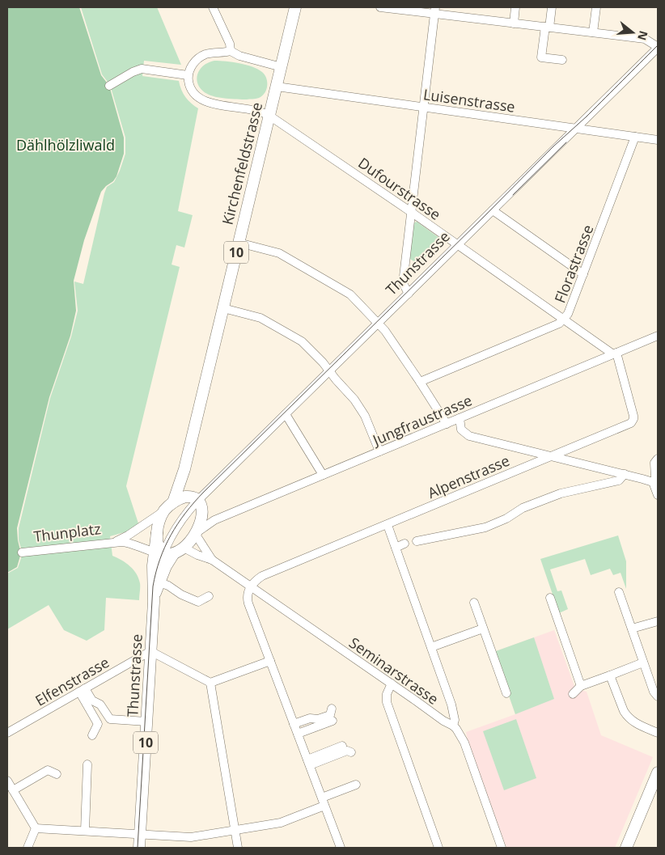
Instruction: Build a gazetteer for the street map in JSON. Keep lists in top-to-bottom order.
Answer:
{
  "streets": {
    "main road": [
      "Kirchenfeldstrasse",
      "10",
      "Thunstrasse",
      "Thunplatz"
    ],
    "street": [
      "Luisenstrasse",
      "Dufourstrasse",
      "Florastrasse",
      "Jungfraustrasse",
      "Alpenstrasse",
      "Seminarstrasse",
      "Elfenstrasse"
    ]
  },
  "crossings": [
    ["Luisenstrasse", "Kirchenfeldstrasse"],
    ["Luisenstrasse", "Thunstrasse"],
    ["Luisenstrasse", "Florastrasse"],
    ["Kirchenfeldstrasse", "Dufourstrasse"],
    ["Kirchenfeldstrasse", "Thunstrasse"],
    ["Kirchenfeldstrasse", "Thunplatz"],
    ["Dufourstrasse", "Thunstrasse"],
    ["Dufourstrasse", "Florastrasse"],
    ["Dufourstrasse", "Jungfraustrasse"],
    ["Dufourstrasse", "Alpenstrasse"],
    ["Thunstrasse", "Thunplatz"],
    ["Thunstrasse", "Seminarstrasse"],
    ["Thunstrasse", "Elfenstrasse"],
    ["Jungfraustrasse", "Alpenstrasse"],
    ["Jungfraustrasse", "Seminarstrasse"],
    ["Alpenstrasse", "Seminarstrasse"],
    ["Thunplatz", "Seminarstrasse"]
  ],
  "parks": ["Dählhölzliwald"],
  "north": "right"
}
